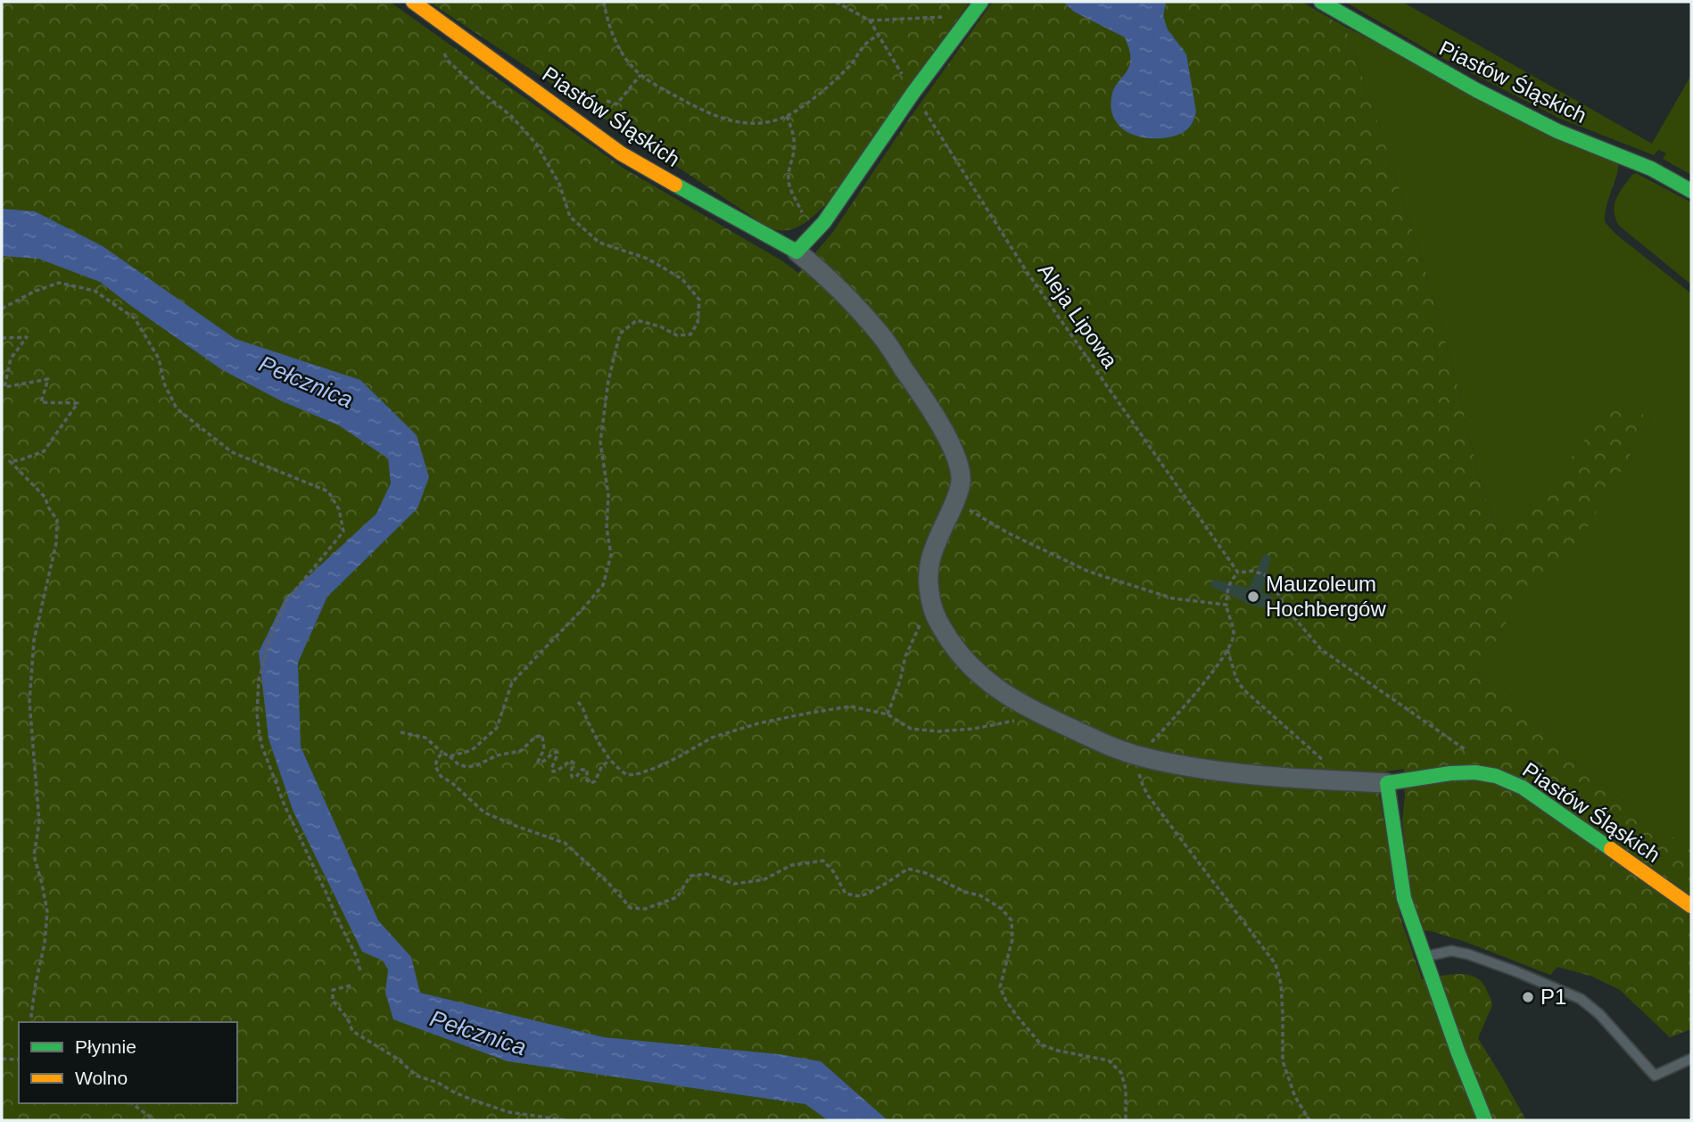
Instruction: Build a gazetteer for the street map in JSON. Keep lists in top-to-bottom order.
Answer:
{
  "streets": {
    "street": ["Piastów Śląskich"],
    "path": ["Aleja Lipowa"]
  },
  "water": ["Pełcznica"],
  "places": ["Mauzoleum Hochbergów", "P1"],
  "legend": ["Płynnie", "Wolno"]
}
